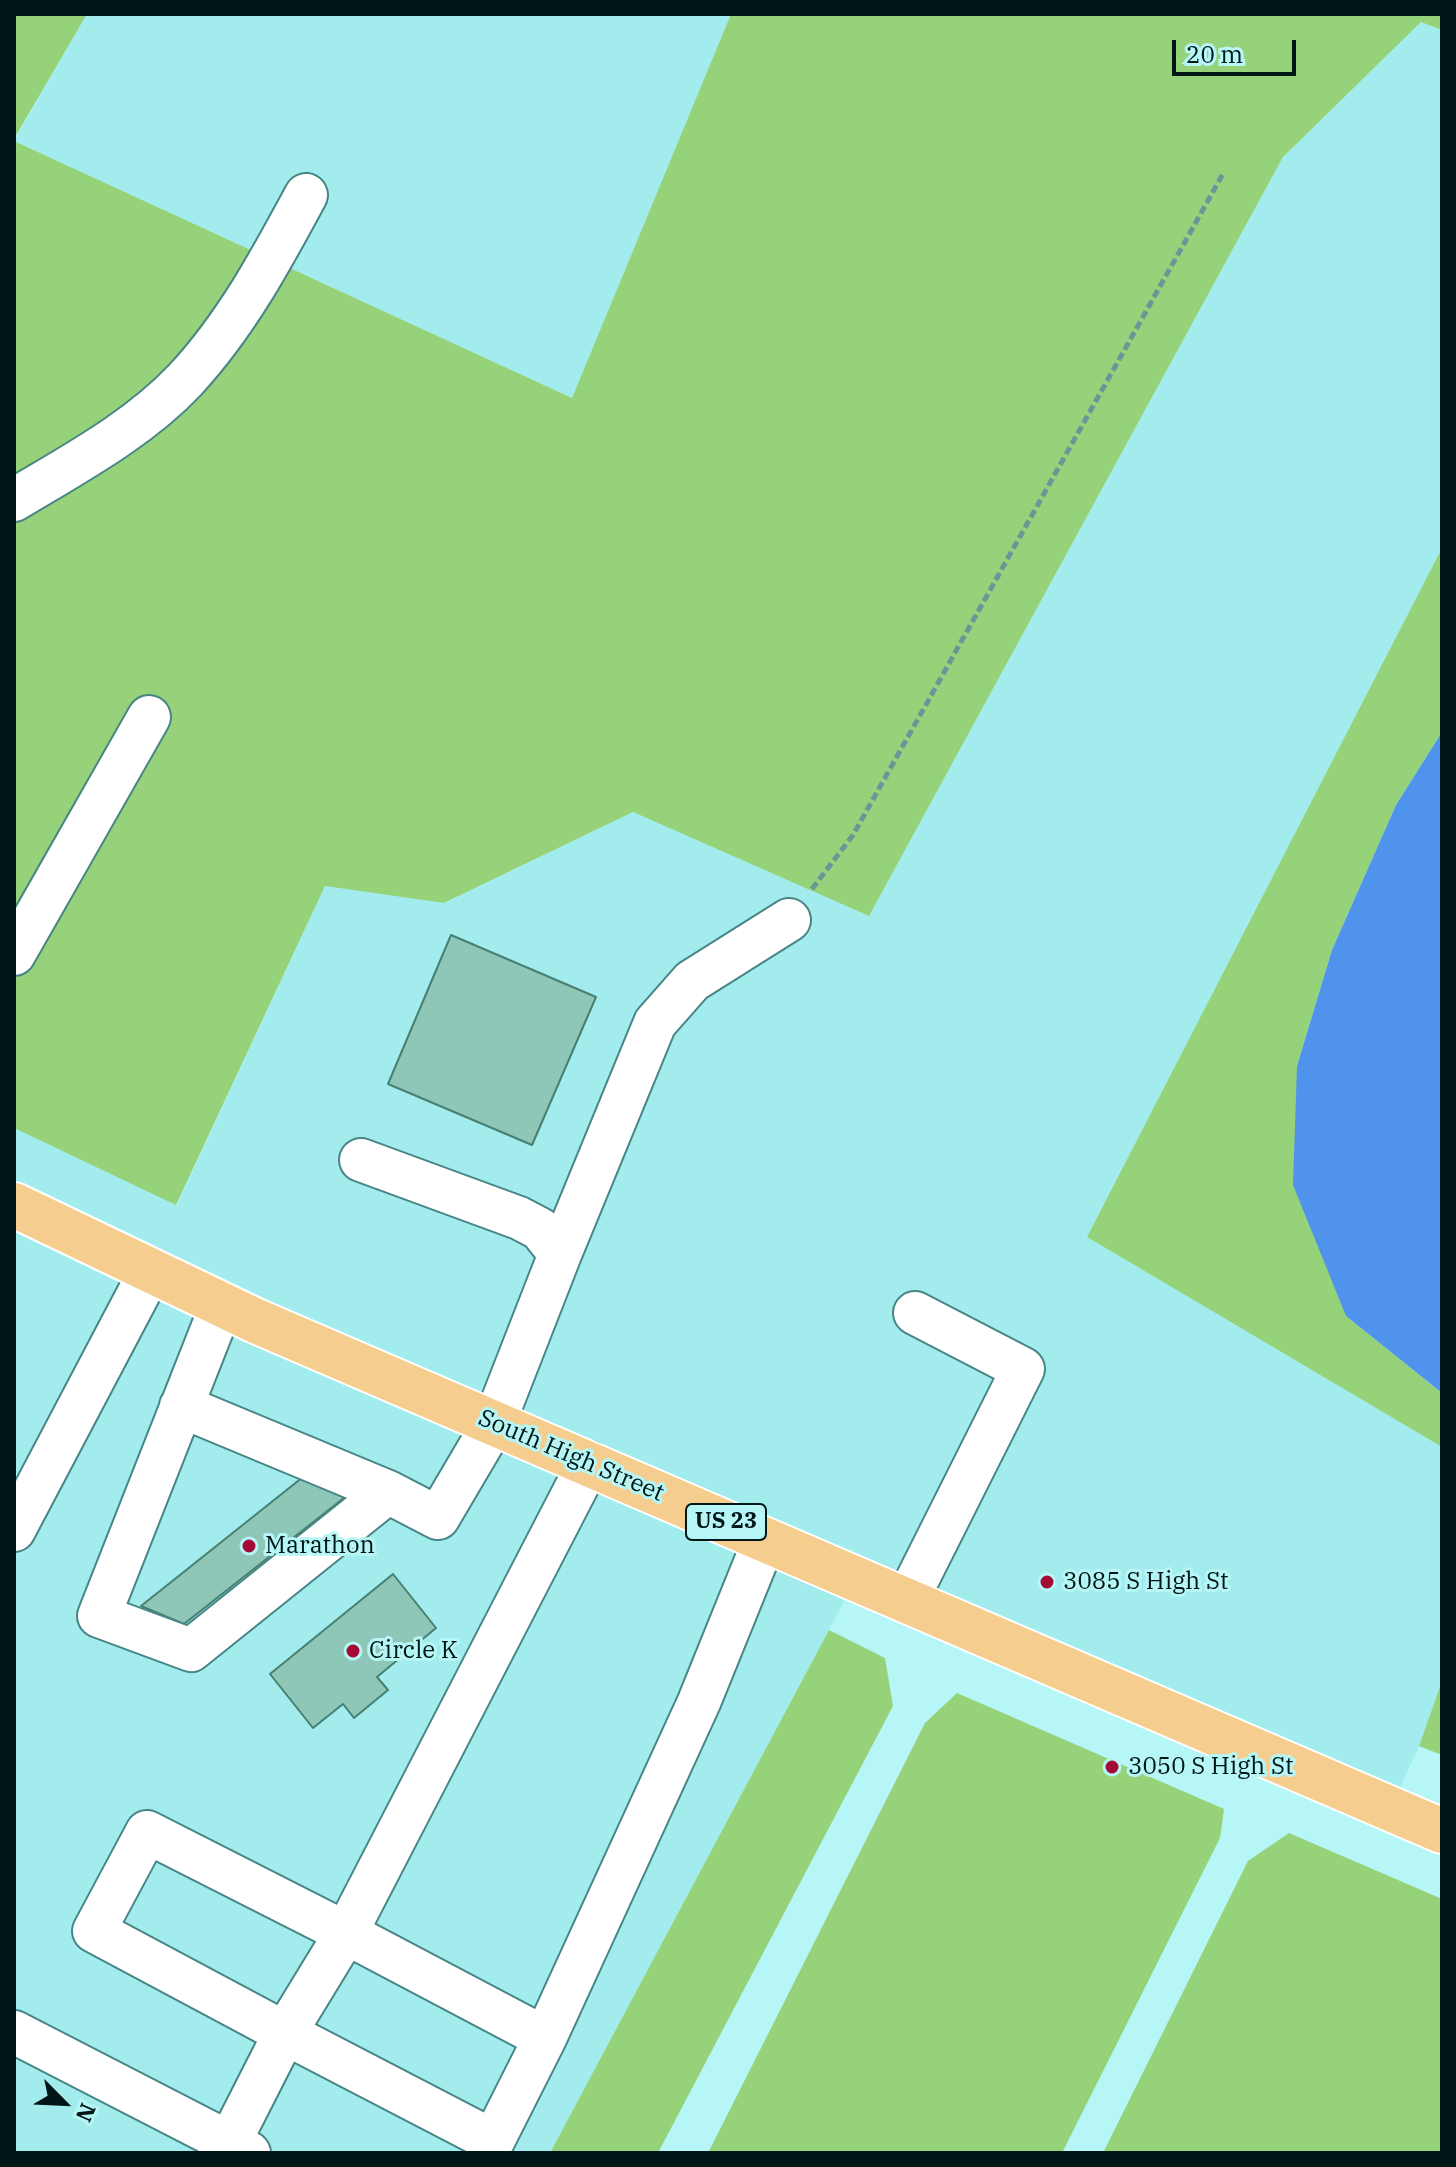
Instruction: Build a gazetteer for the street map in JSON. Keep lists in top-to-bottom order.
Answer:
{
  "streets": {
    "main road": ["South High Street", "US 23"]
  },
  "places": [
    "Marathon",
    "3085 S High St",
    "Circle K",
    "3050 S High St"
  ],
  "scale_bar": "20 m",
  "north": "bottom right"
}
